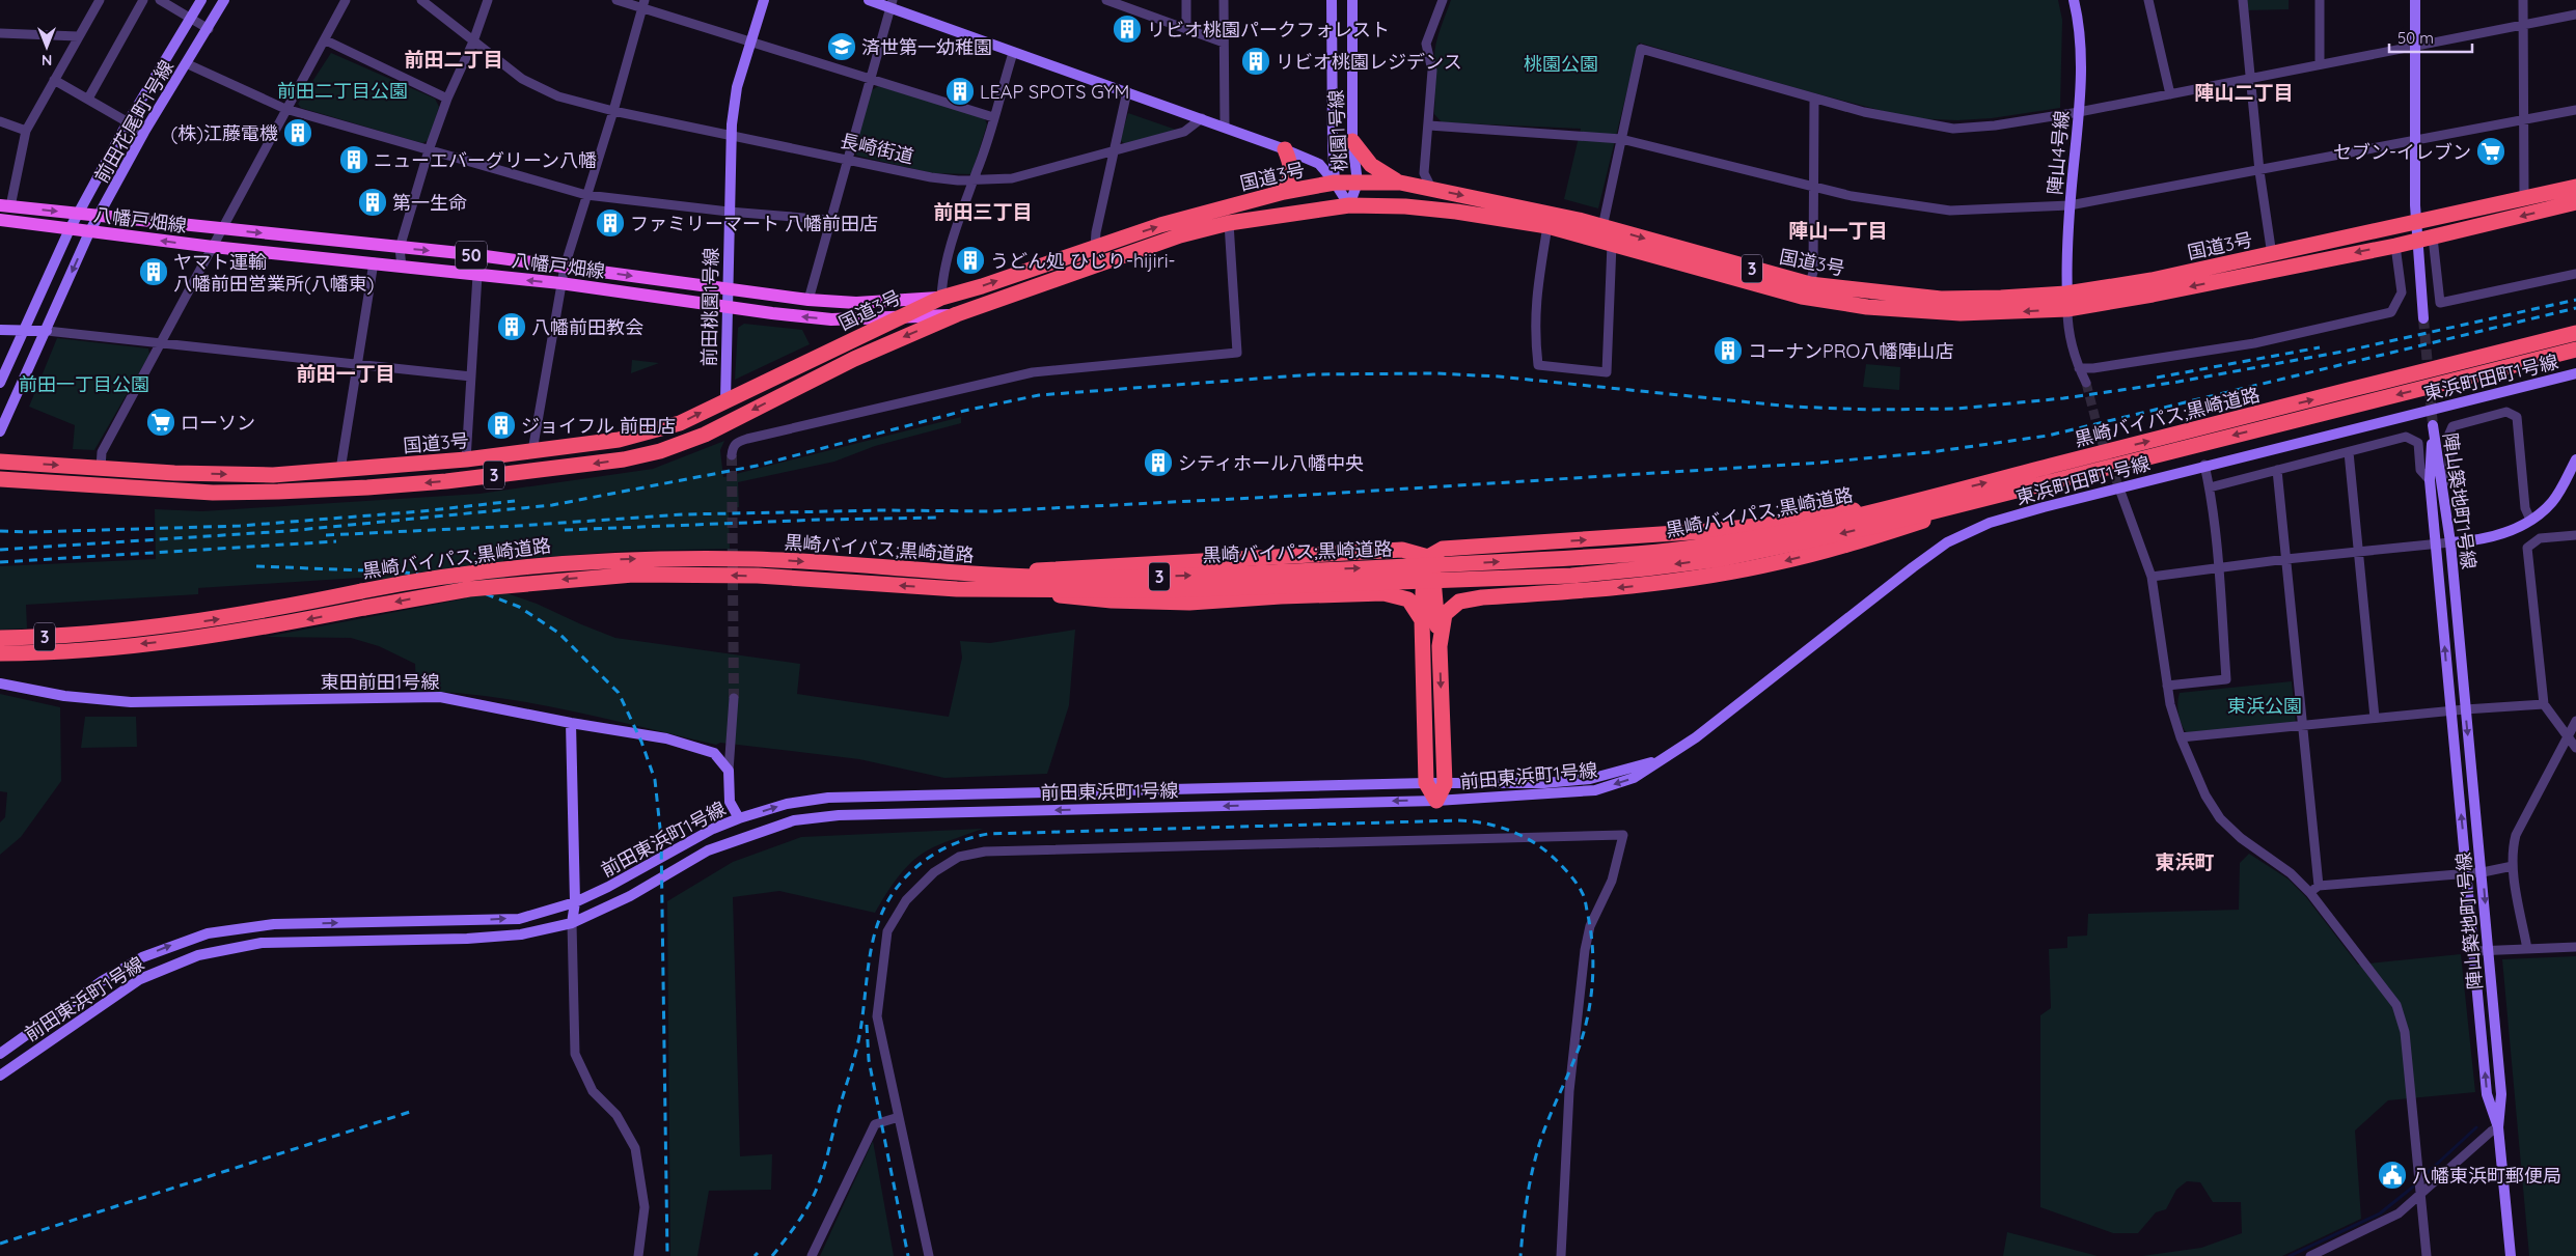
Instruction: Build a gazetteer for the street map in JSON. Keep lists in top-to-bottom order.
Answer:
{
  "streets": {
    "highway": ["国道3号", "3", "黒崎バイパス;黒崎道路"],
    "main road": ["八幡戸畑線", "50"],
    "street": [
      "前田花尾町1号線",
      "桃園1号線",
      "長崎街道",
      "陣山4号線",
      "前田桃園1号線",
      "東浜町田町1号線",
      "陣山築地町1号線",
      "東田前田1号線",
      "前田東浜町1号線"
    ]
  },
  "crossings": [
    ["前田花尾町1号線", "八幡戸畑線"],
    ["桃園1号線", "国道3号"],
    ["長崎街道", "前田桃園1号線"],
    ["陣山4号線", "国道3号"],
    ["国道3号", "八幡戸畑線"],
    ["国道3号", "前田桃園1号線"],
    ["八幡戸畑線", "前田桃園1号線"],
    ["東浜町田町1号線", "前田東浜町1号線"]
  ],
  "districts": [
    "前田二丁目",
    "陣山二丁目",
    "前田三丁目",
    "陣山一丁目",
    "前田一丁目",
    "東浜町"
  ],
  "parks": [
    "桃園公園",
    "前田二丁目公園",
    "前田一丁目公園",
    "東浜公園"
  ],
  "places": {
    "building": [
      "リビオ桃園パークフォレスト",
      "リビオ桃園レジデンス",
      "LEAP SPOTS GYM",
      "(株)江藤電機",
      "ニューエバーグリーン八幡",
      "第一生命",
      "ファミリーマート 八幡前田店",
      "うどん処 ひじり-hijiri-",
      "ヤマト運輸 八幡前田営業所(八幡東)",
      "八幡前田教会",
      "コーナンPRO八幡陣山店",
      "ジョイフル 前田店",
      "シティホール八幡中央"
    ],
    "school or university": ["済世第一幼稚園"],
    "supermarket": ["セブン-イレブン", "ローソン"],
    "public building": ["八幡東浜町郵便局"]
  },
  "scale_bar": "50 m",
  "north": "bottom"
}
